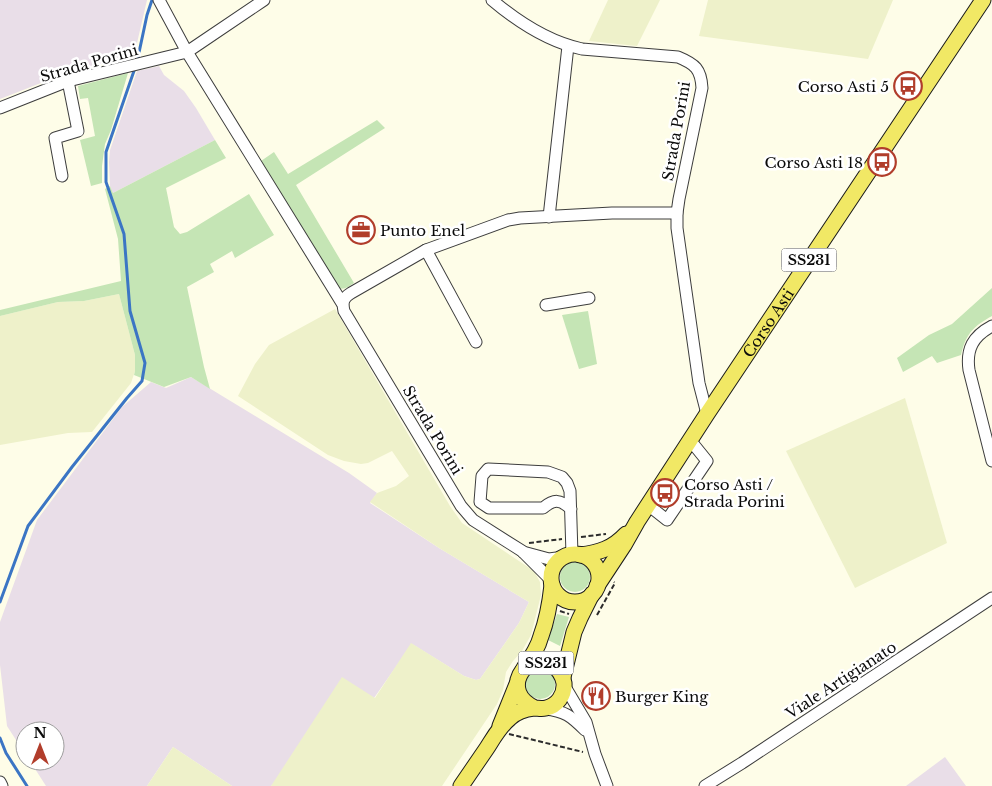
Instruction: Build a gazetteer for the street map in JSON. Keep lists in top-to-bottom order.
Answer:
{
  "streets": {
    "main road": ["SS231", "Corso Asti"],
    "street": ["Strada Porini", "Viale Artigianato"]
  },
  "crossings": [
    ["Strada Porini", "SS231"],
    ["Strada Porini", "Corso Asti"],
    ["SS231", "Corso Asti"]
  ],
  "places": {
    "bus stop": ["Corso Asti 5", "Corso Asti 18", "Corso Asti / Strada Porini"],
    "office": ["Punto Enel"],
    "restaurant": ["Burger King"]
  },
  "north": "top"
}
